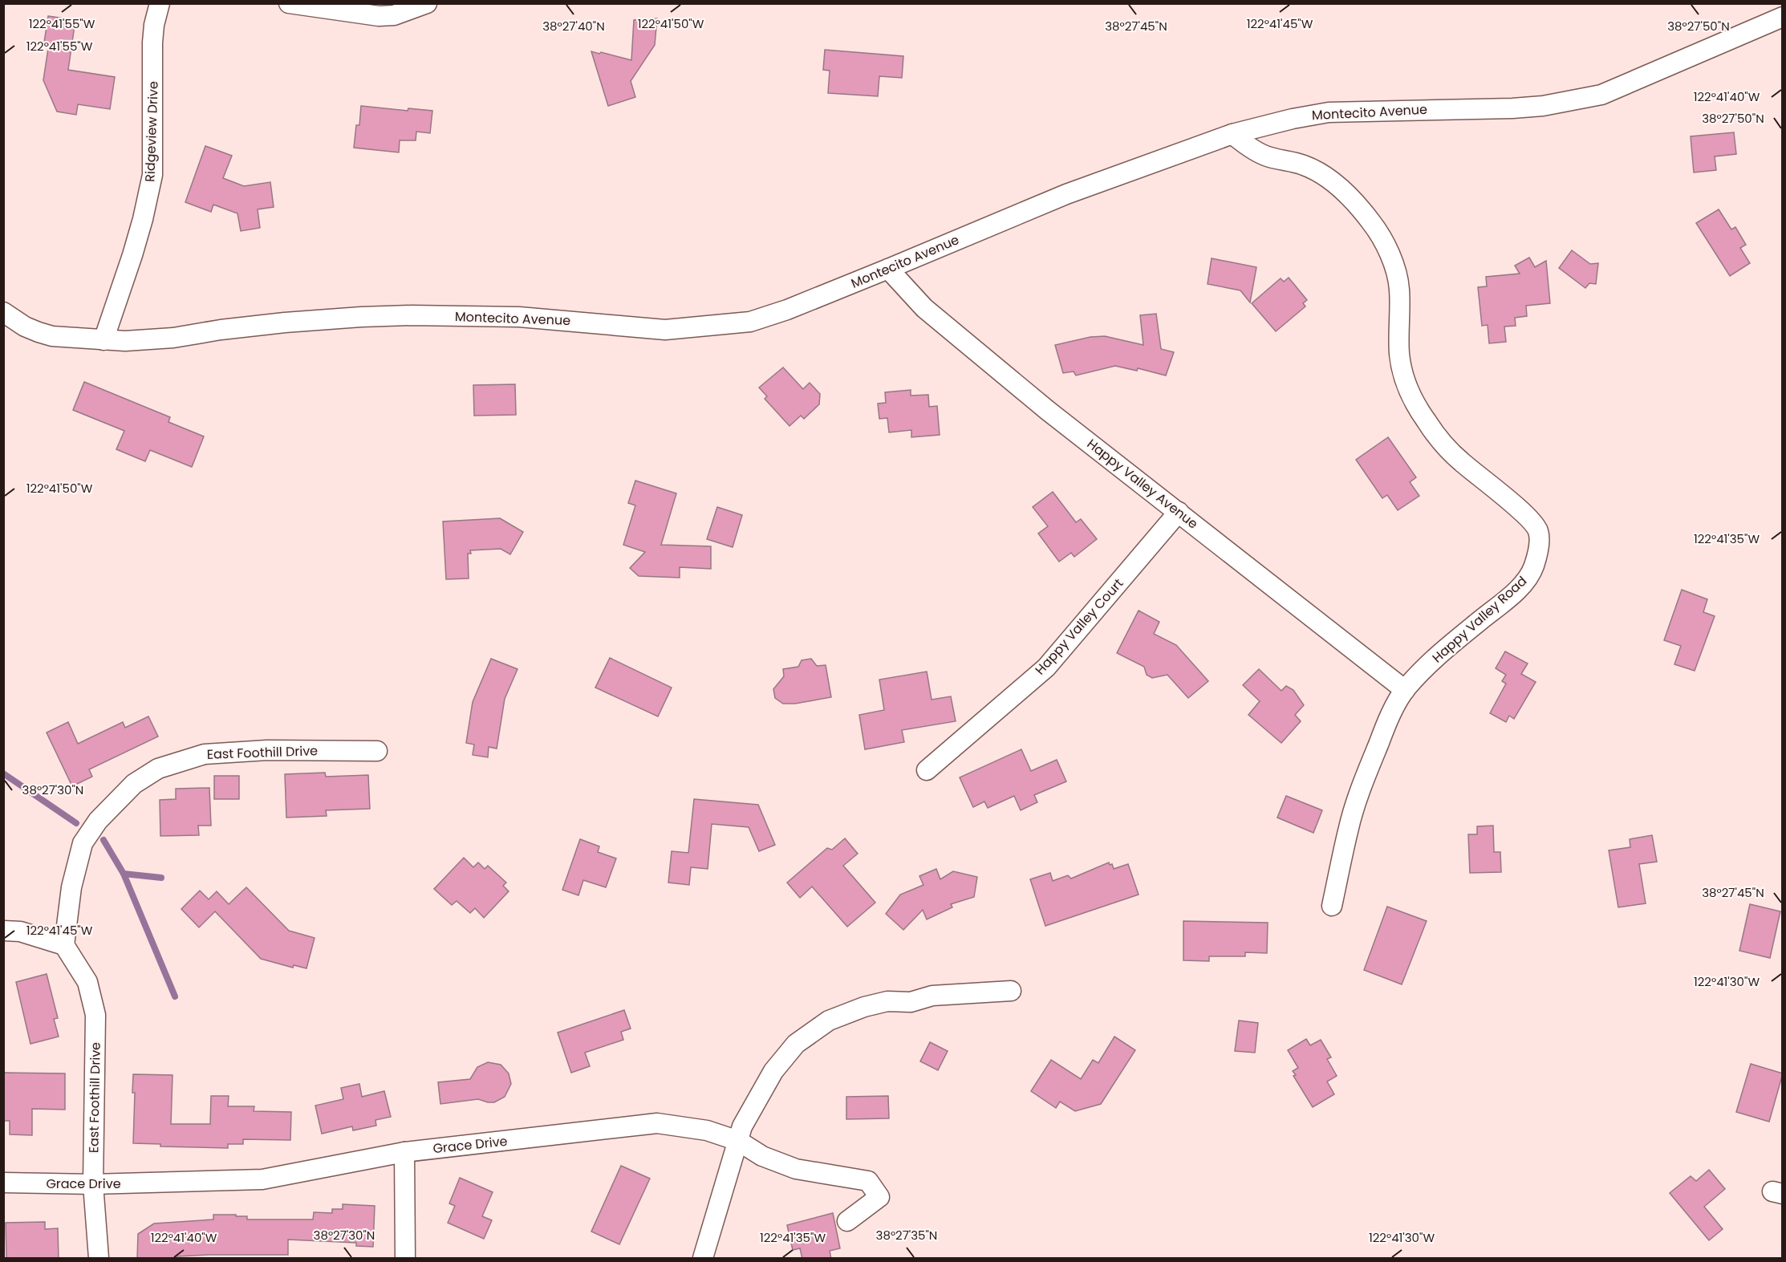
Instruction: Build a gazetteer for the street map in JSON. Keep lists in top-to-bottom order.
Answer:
{
  "streets": {
    "street": [
      "Montecito Avenue",
      "Ridgeview Drive",
      "Happy Valley Avenue",
      "Happy Valley Road",
      "Happy Valley Court",
      "East Foothill Drive",
      "Grace Drive"
    ]
  },
  "crossings": [
    ["Montecito Avenue", "Ridgeview Drive"],
    ["Montecito Avenue", "Happy Valley Avenue"],
    ["Montecito Avenue", "Happy Valley Road"],
    ["Happy Valley Avenue", "Happy Valley Road"],
    ["Happy Valley Avenue", "Happy Valley Court"],
    ["East Foothill Drive", "Grace Drive"]
  ],
  "coordinates": [
    "122°41'55\"W",
    "122°41'50\"W",
    "122°41'45\"W",
    "38°27'40\"N",
    "38°27'45\"N",
    "38°27'50\"N",
    "122°41'40\"W",
    "122°41'35\"W",
    "38°27'30\"N",
    "122°41'30\"W",
    "38°27'35\"N"
  ]
}
